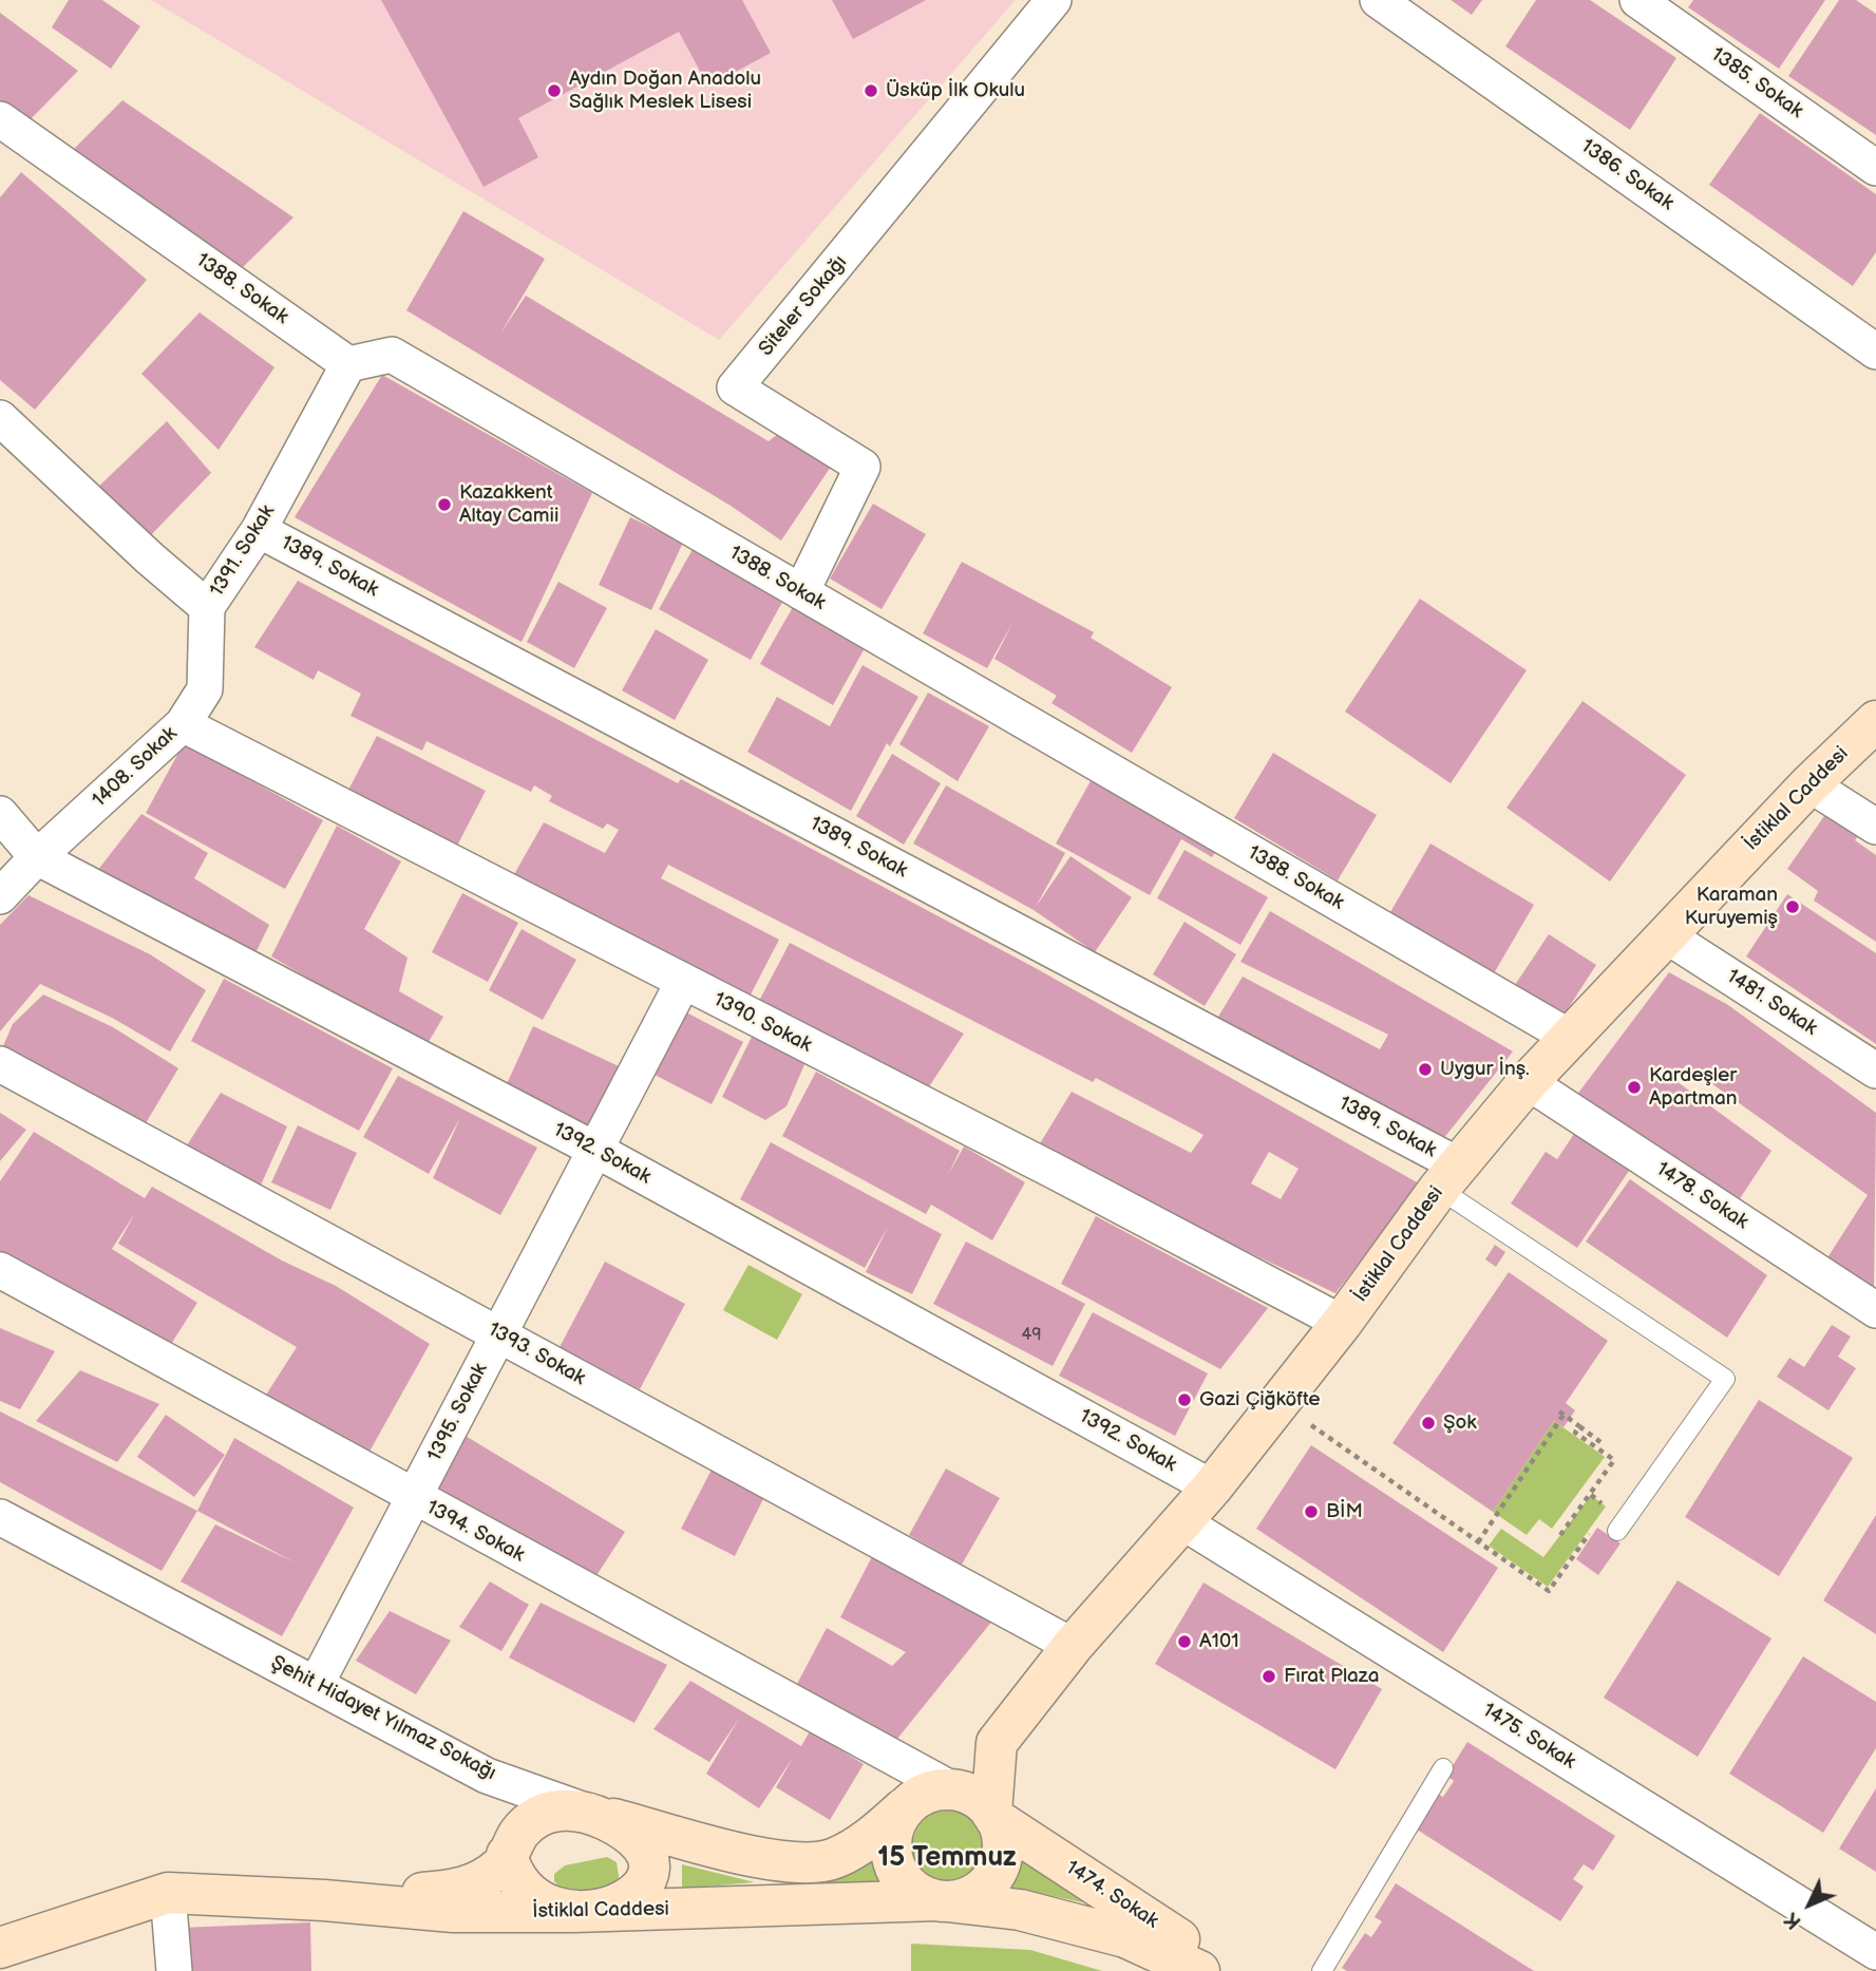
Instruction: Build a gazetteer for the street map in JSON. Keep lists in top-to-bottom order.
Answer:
{
  "streets": {
    "street": [
      "1385. Sokak",
      "1386. Sokak",
      "1388. Sokak",
      "Siteler Sokağı",
      "1391. Sokak",
      "1389. Sokak",
      "1408. Sokak",
      "İstiklal Caddesi",
      "1481. Sokak",
      "1390. Sokak",
      "1392. Sokak",
      "1478. Sokak",
      "1393. Sokak",
      "1395. Sokak",
      "1394. Sokak",
      "Şehit Hidayet Yılmaz Sokağı",
      "1475. Sokak",
      "1474. Sokak"
    ]
  },
  "crossings": [
    ["1388. Sokak", "Siteler Sokağı"],
    ["1388. Sokak", "1391. Sokak"],
    ["1388. Sokak", "İstiklal Caddesi"],
    ["1391. Sokak", "1389. Sokak"],
    ["1391. Sokak", "1408. Sokak"],
    ["1389. Sokak", "İstiklal Caddesi"],
    ["1408. Sokak", "1390. Sokak"],
    ["1408. Sokak", "1392. Sokak"],
    ["İstiklal Caddesi", "1481. Sokak"],
    ["İstiklal Caddesi", "1390. Sokak"],
    ["İstiklal Caddesi", "1392. Sokak"],
    ["İstiklal Caddesi", "1478. Sokak"],
    ["İstiklal Caddesi", "1393. Sokak"],
    ["İstiklal Caddesi", "1394. Sokak"],
    ["İstiklal Caddesi", "Şehit Hidayet Yılmaz Sokağı"],
    ["İstiklal Caddesi", "1475. Sokak"],
    ["İstiklal Caddesi", "1474. Sokak"],
    ["1390. Sokak", "1395. Sokak"],
    ["1392. Sokak", "1395. Sokak"],
    ["1393. Sokak", "1395. Sokak"],
    ["1395. Sokak", "1394. Sokak"],
    ["1395. Sokak", "Şehit Hidayet Yılmaz Sokağı"],
    ["1394. Sokak", "Şehit Hidayet Yılmaz Sokağı"],
    ["1394. Sokak", "1474. Sokak"],
    ["Şehit Hidayet Yılmaz Sokağı", "1474. Sokak"]
  ],
  "districts": ["15 Temmuz"],
  "places": [
    "Aydın Doğan Anadolu Sağlık Meslek Lisesi",
    "Üsküp İlk Okulu",
    "Kazakkent Altay Camii",
    "Karaman Kuruyemiş",
    "Uygur İnş.",
    "Kardeşler Apartman",
    "Gazi Çiğköfte",
    "Şok",
    "BİM",
    "A101",
    "Fırat Plaza"
  ],
  "house_numbers": ["49"],
  "north": "bottom left"
}
